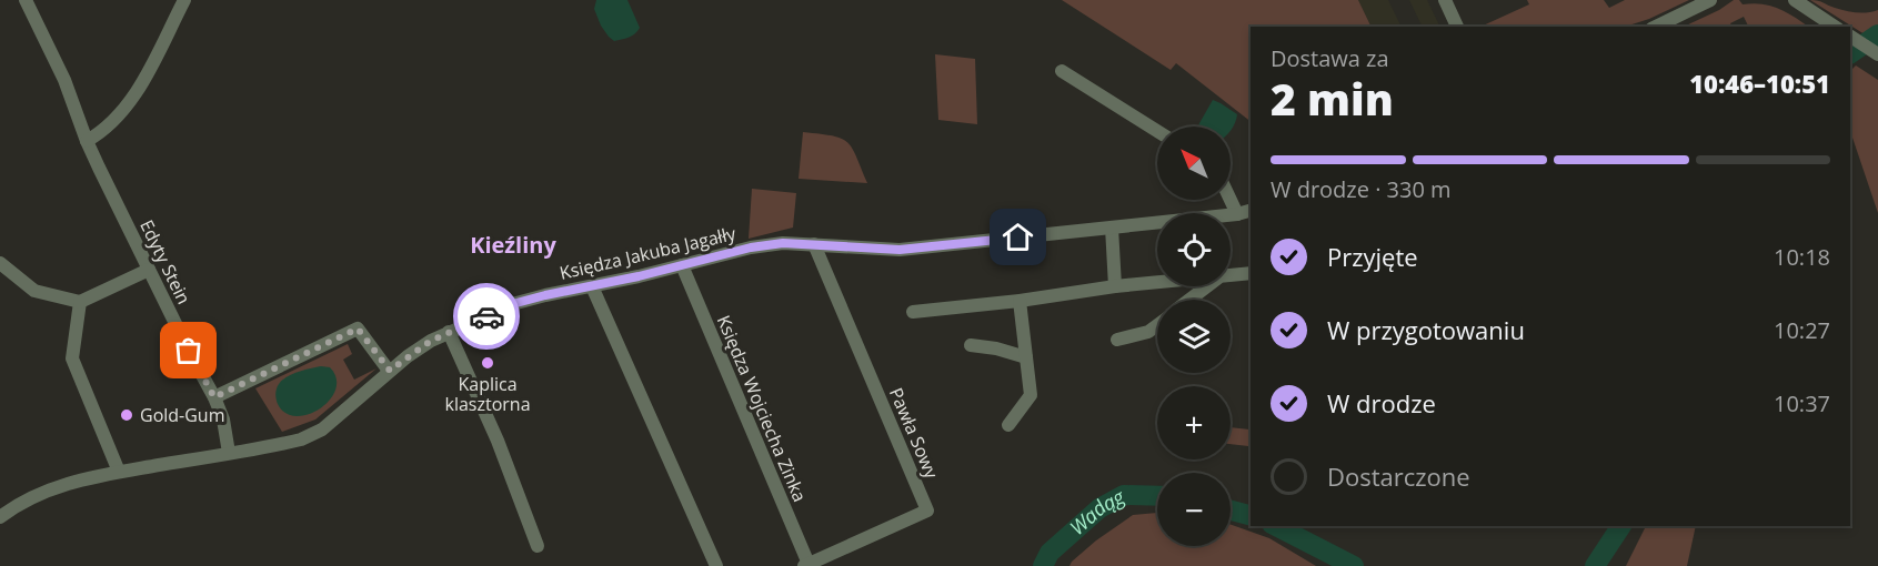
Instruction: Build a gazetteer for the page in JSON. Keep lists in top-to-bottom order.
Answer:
{
  "streets": {
    "street": [
      "Księdza Jakuba Jagałły",
      "Edyty Stein",
      "Księdza Wojciecha Zinka",
      "Pawła Sowy"
    ]
  },
  "crossings": [
    ["Księdza Jakuba Jagałły", "Edyty Stein"],
    ["Księdza Jakuba Jagałły", "Księdza Wojciecha Zinka"],
    ["Księdza Jakuba Jagałły", "Pawła Sowy"],
    ["Księdza Wojciecha Zinka", "Pawła Sowy"]
  ],
  "districts": ["Kieźliny"],
  "water": ["Wadąg"],
  "places": ["Kaplica klasztorna", "Gold-Gum"],
  "north": "top left",
  "page": {
    "heading": ["2 min", "Dostawa za", "10:46–10:51"],
    "map_buttons": ["+", "−"],
    "bar": "W drodze · 330 m",
    "list": [
      ["Przyjęte", "10:18"],
      ["W przygotowaniu", "10:27"],
      ["W drodze", "10:37"],
      "Dostarczone"
    ]
  }
}
